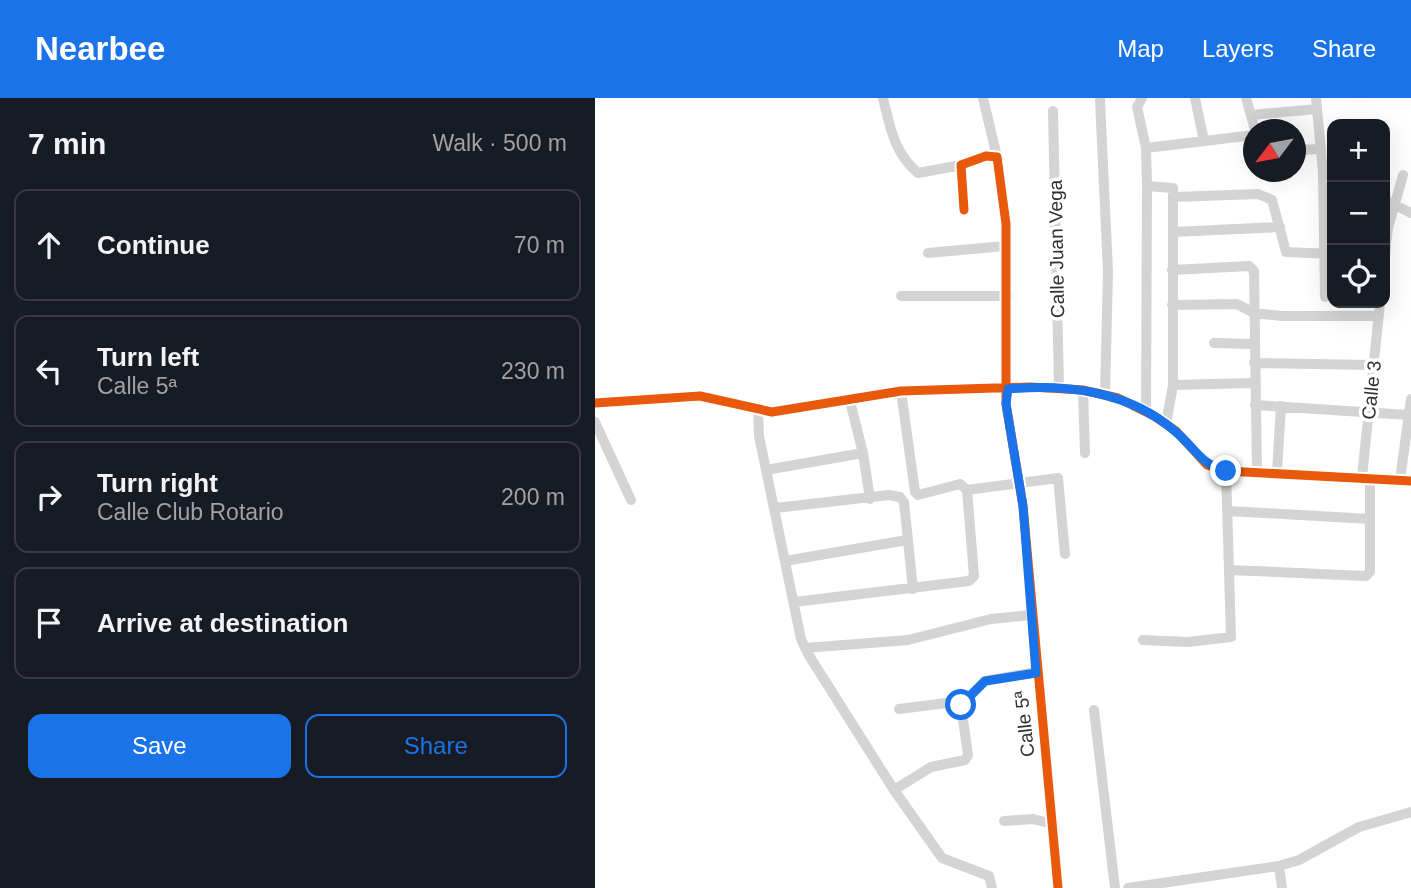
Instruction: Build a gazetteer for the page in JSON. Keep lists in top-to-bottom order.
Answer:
{
  "streets": {
    "street": ["Calle Juan Vega", "Calle 3", "Calle 5ª"]
  },
  "north": "bottom left",
  "page": {
    "header": "Nearbee",
    "nav": ["Map", "Layers", "Share"],
    "heading": ["7 min", "Walk · 500 m"],
    "map_buttons": ["+", "−"],
    "list": [
      ["Continue", "70 m"],
      ["Turn left", "Calle 5ª", "230 m"],
      ["Turn right", "Calle Club Rotario", "200 m"],
      "Arrive at destination"
    ],
    "buttons": ["Save", "Share"]
  }
}
